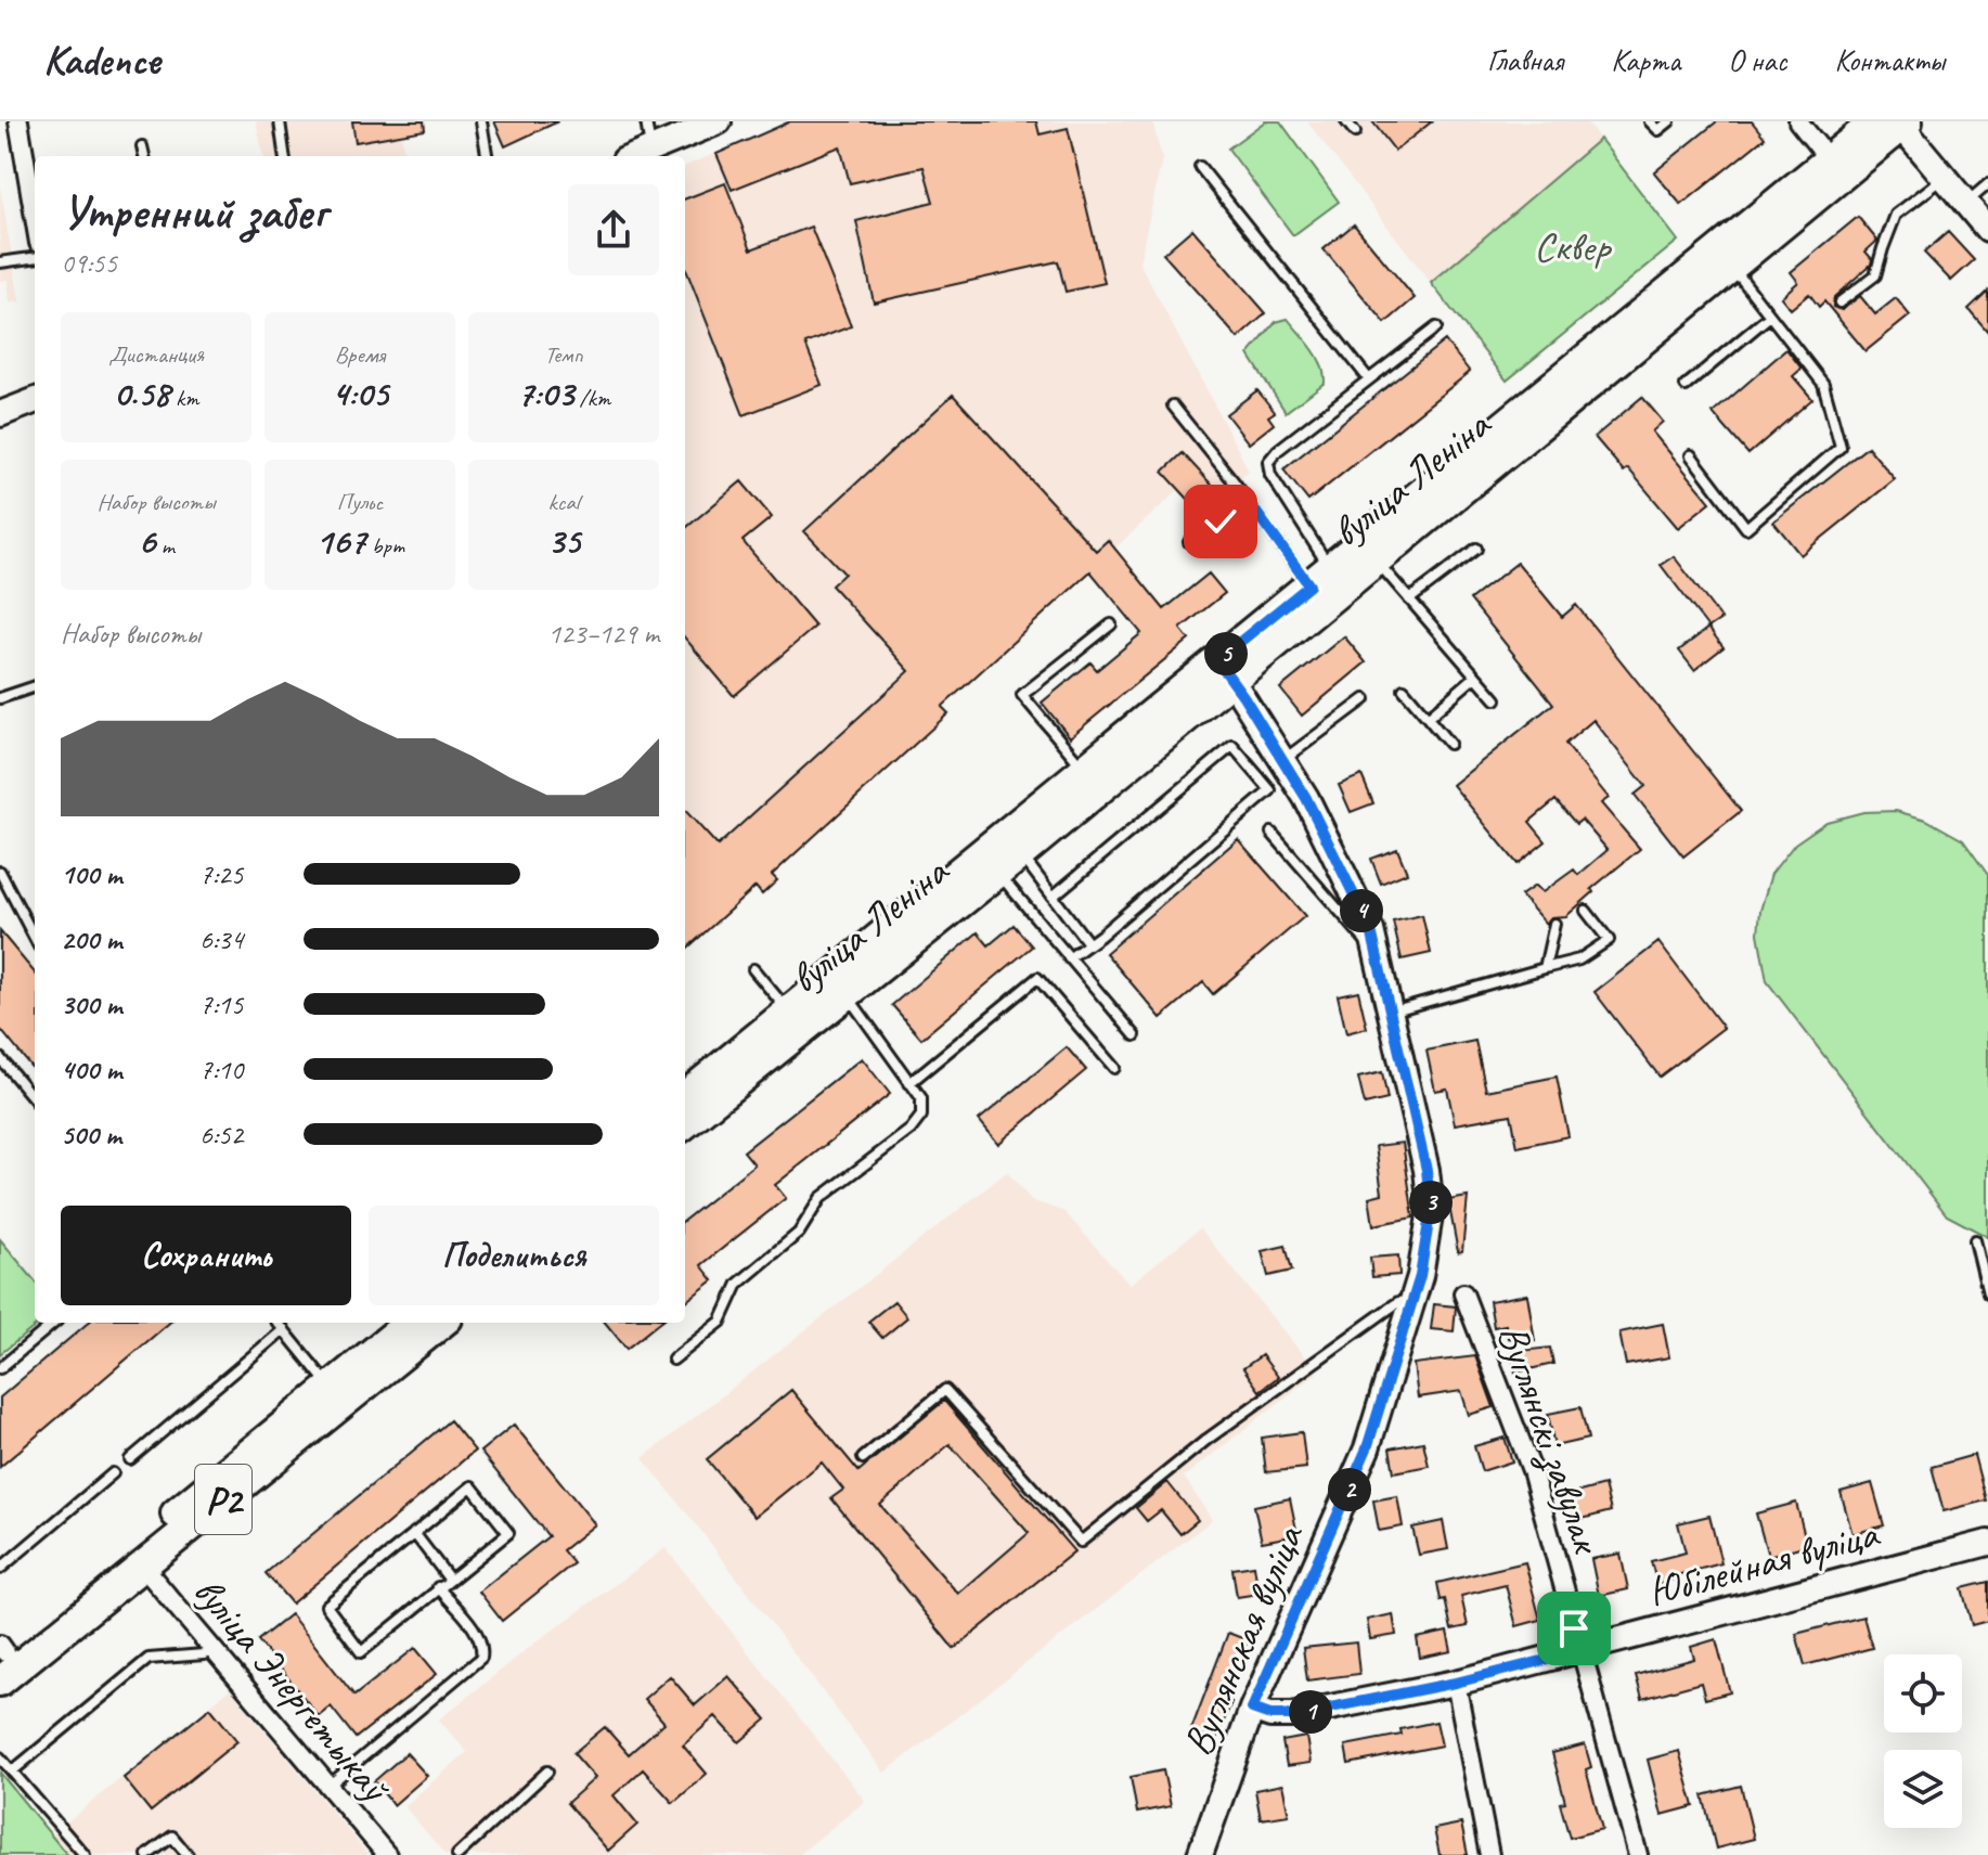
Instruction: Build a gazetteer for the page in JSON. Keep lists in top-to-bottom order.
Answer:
{
  "streets": {
    "main road": ["вуліца Леніна", "Р2"],
    "street": [
      "Вуглянскі завулак",
      "Юбілейная вуліца",
      "Вуглянская вуліца",
      "вуліца Энергетыкаў"
    ]
  },
  "crossings": [
    ["вуліца Леніна", "Вуглянская вуліца"],
    ["Вуглянскі завулак", "Юбілейная вуліца"],
    ["Р2", "вуліца Энергетыкаў"],
    ["Юбілейная вуліца", "Вуглянская вуліца"]
  ],
  "parks": ["Сквер"],
  "page": {
    "header": "Kadence",
    "nav": [
      "Главная",
      "Карта",
      "О нас",
      "Контакты"
    ],
    "heading": ["Утренний забег", "09:55"],
    "stats": [
      ["Дистанция", "0.58 km"],
      ["Время", "4:05"],
      ["Темп", "7:03 /km"],
      ["Набор высоты", "6 m"],
      ["Пульс", "167 bpm"],
      ["kcal", "35"]
    ],
    "chart": ["Набор высоты", "123–129 m"],
    "pins": [
      "5",
      "4",
      "3",
      "2",
      "1"
    ],
    "list": [
      {
        "name": "100 m",
        "note": "7:25"
      },
      {
        "name": "200 m",
        "note": "6:34"
      },
      {
        "name": "300 m",
        "note": "7:15"
      },
      {
        "name": "400 m",
        "note": "7:10"
      },
      {
        "name": "500 m",
        "note": "6:52"
      }
    ],
    "buttons": ["Сохранить", "Поделиться"]
  }
}
